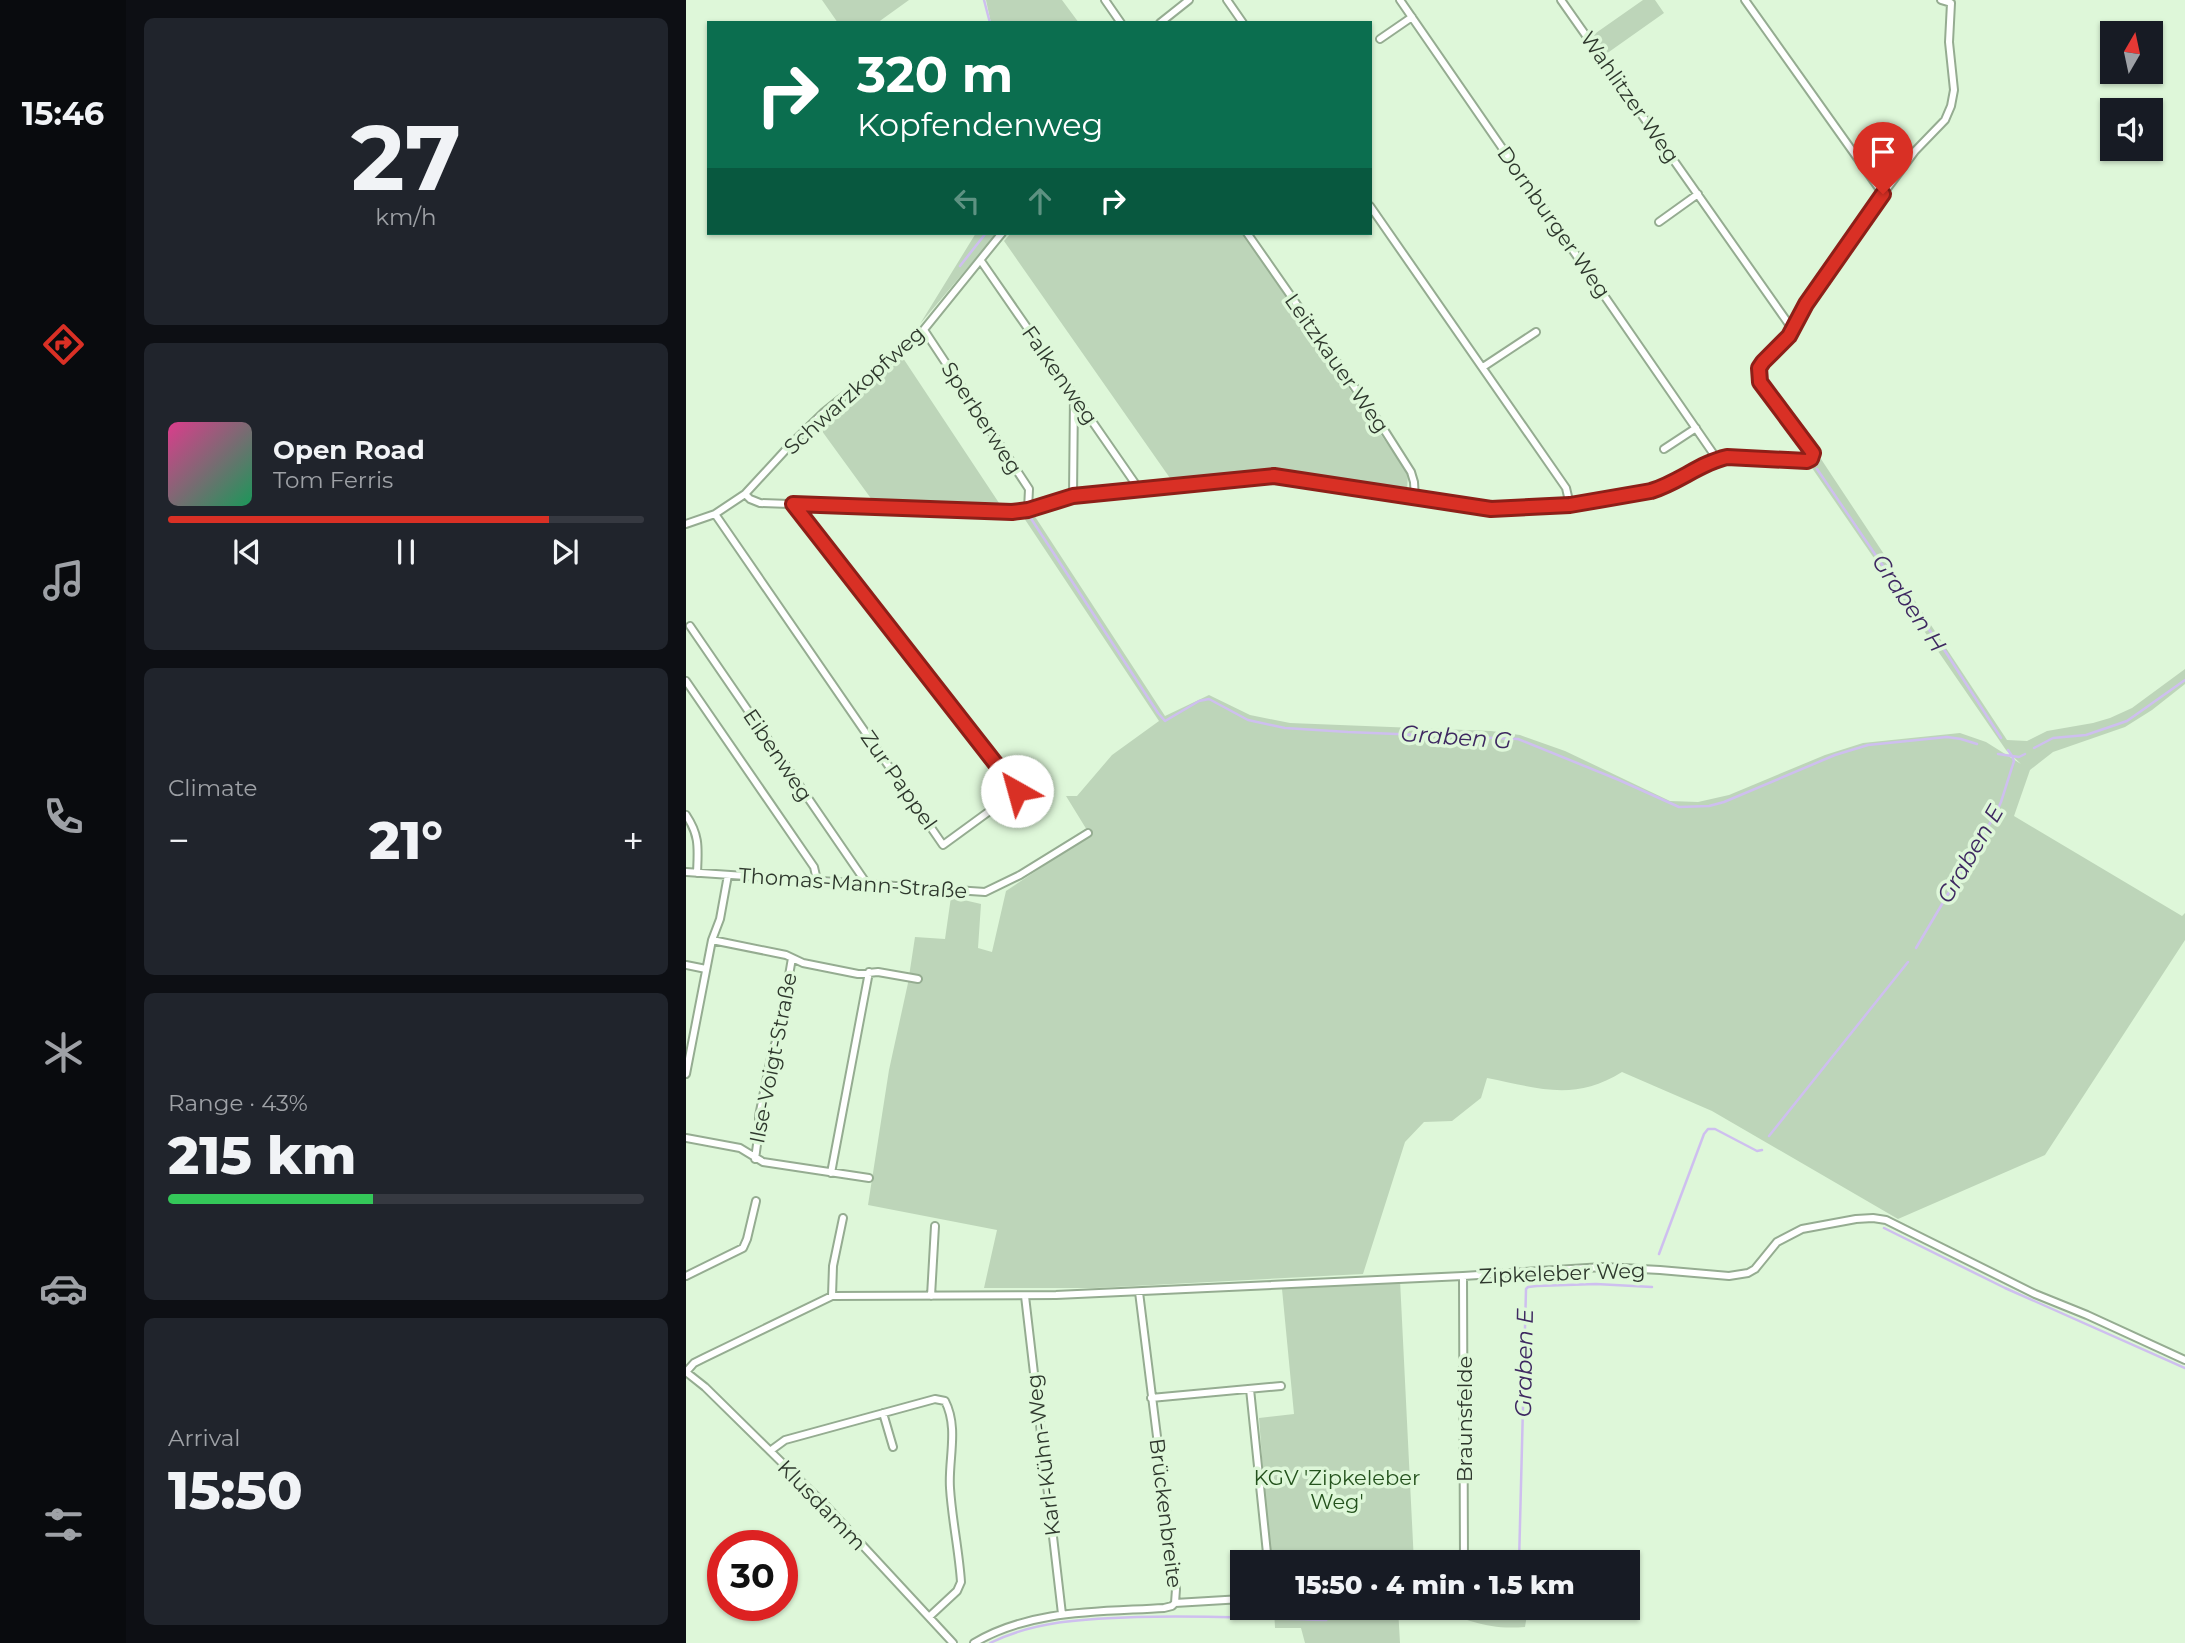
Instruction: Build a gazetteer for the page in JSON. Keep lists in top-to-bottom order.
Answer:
{
  "streets": {
    "street": [
      "Wahlitzer Weg",
      "Dornburger Weg",
      "Leitzkauer Weg",
      "Falkenweg",
      "Schwarzkopfweg",
      "Sperberweg",
      "Eibenweg",
      "Zur Pappel",
      "Thomas-Mann-Straße",
      "Ilse-Voigt-Straße",
      "Zipkeleber Weg",
      "Braunsfelde",
      "Karl-Kühn-Weg",
      "Klusdamm",
      "Brückenbreite"
    ]
  },
  "crossings": [
    ["Falkenweg", "Schwarzkopfweg"],
    ["Schwarzkopfweg", "Sperberweg"],
    ["Schwarzkopfweg", "Zur Pappel"],
    ["Eibenweg", "Thomas-Mann-Straße"],
    ["Zipkeleber Weg", "Braunsfelde"],
    ["Zipkeleber Weg", "Karl-Kühn-Weg"],
    ["Zipkeleber Weg", "Klusdamm"],
    ["Zipkeleber Weg", "Brückenbreite"]
  ],
  "water": ["Graben H", "Graben G", "Graben E"],
  "parks": ["KGV 'Zipkeleber Weg'"],
  "north": "top",
  "page": {
    "tabs": "15:46",
    "tile": [
      ["27", "km/h"],
      "Climate",
      ["Range · 43%", "215 km"],
      ["Arrival", "15:50"]
    ],
    "turn": ["320 m", "Kopfendenweg"],
    "song": ["Open Road", "Tom Ferris"],
    "heat": ["−", "21°", "+"],
    "limit": "30",
    "trip": "15:50 · 4 min · 1.5 km"
  }
}
